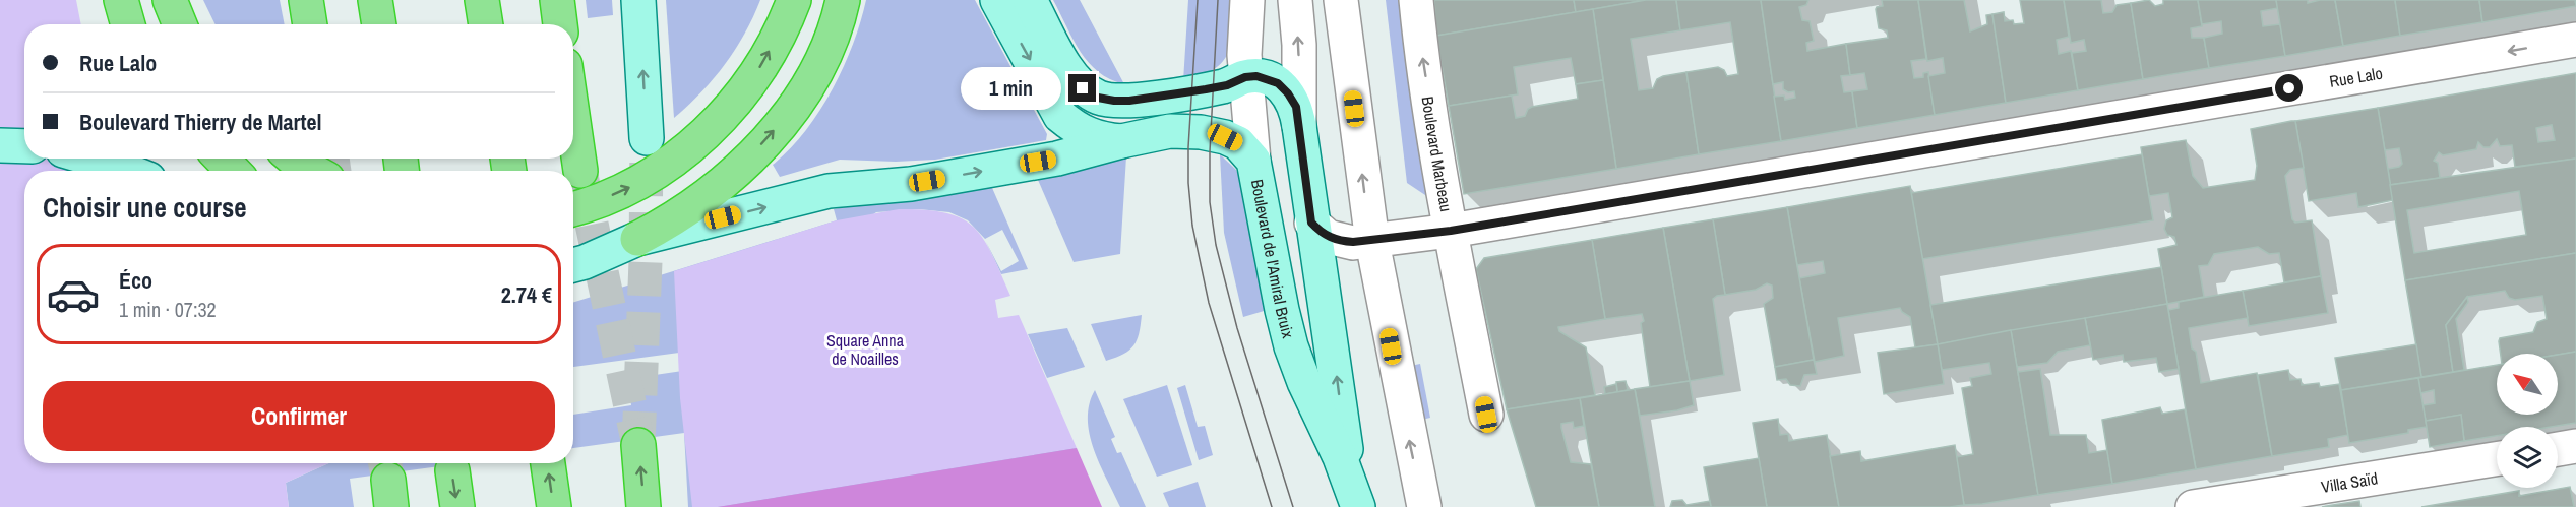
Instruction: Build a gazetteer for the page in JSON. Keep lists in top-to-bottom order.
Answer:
{
  "streets": {
    "main road": ["Boulevard de l'Amiral Bruix"],
    "street": ["Rue Lalo", "Boulevard Marbeau", "Villa Saïd"]
  },
  "crossings": [
    ["Rue Lalo", "Boulevard Marbeau"],
    ["Rue Lalo", "Boulevard de l'Amiral Bruix"]
  ],
  "one_way": ["Rue Lalo"],
  "parks": ["Square Anna de Noailles"],
  "north": "top left",
  "page": {
    "banner": ["Rue Lalo", "Boulevard Thierry de Martel"],
    "bubble": "1 min",
    "heading": "Choisir une course",
    "list": [
      {
        "name": "Éco",
        "note": "1 min · 07:32",
        "value": "2.74 €"
      }
    ],
    "buttons": "Confirmer"
  }
}
